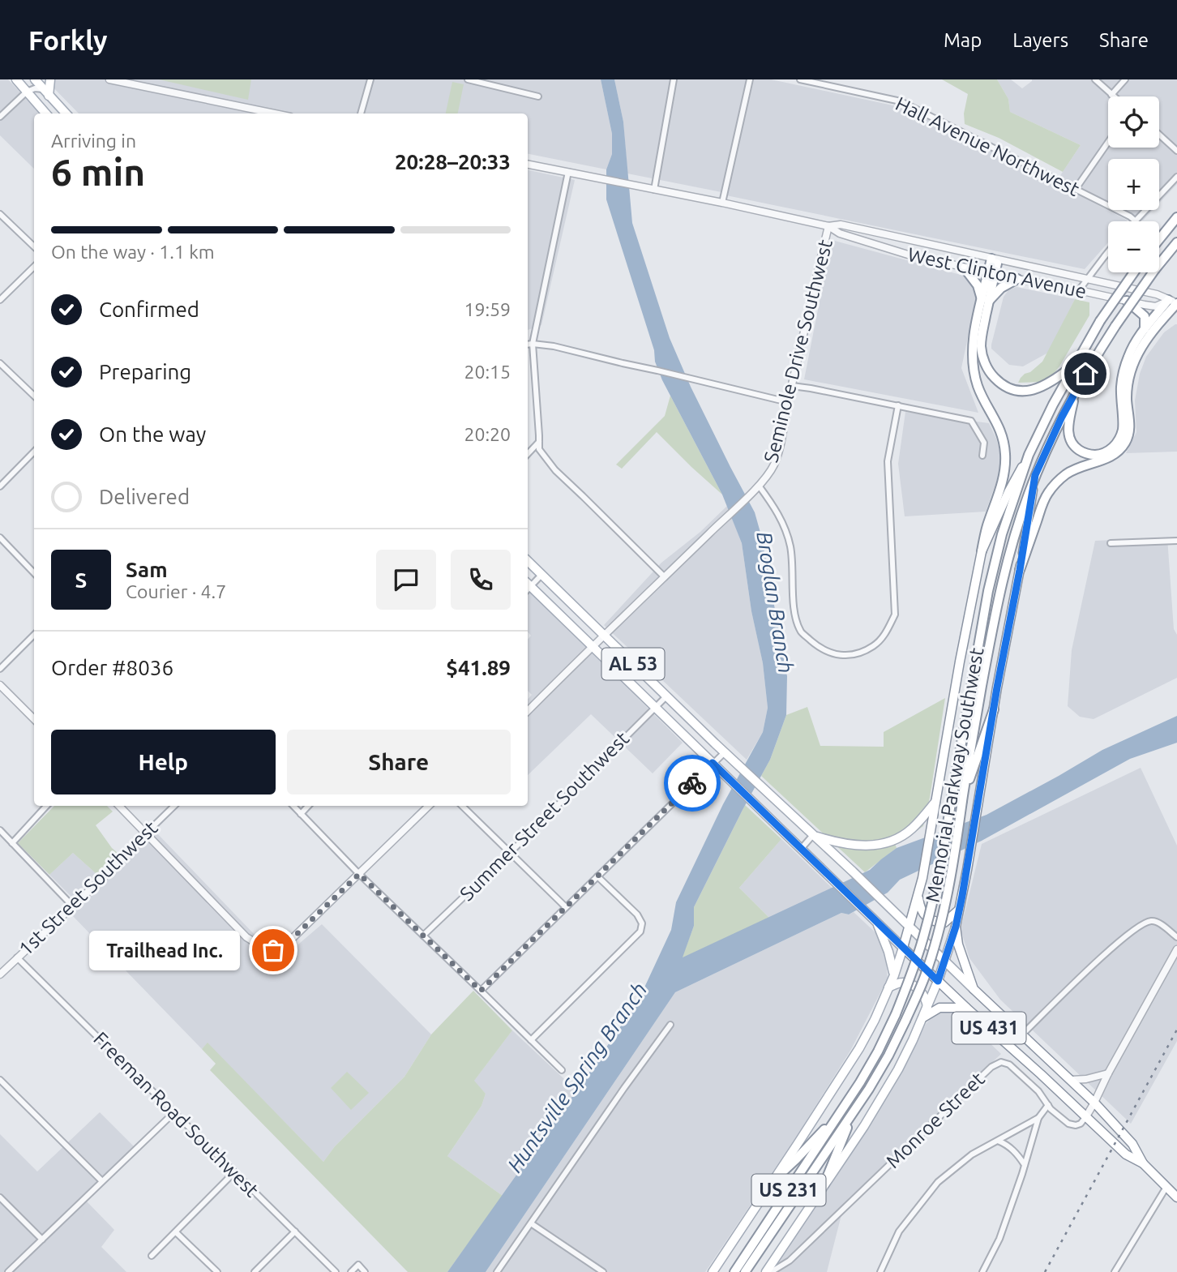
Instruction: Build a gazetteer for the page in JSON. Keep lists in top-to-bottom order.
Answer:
{
  "streets": {
    "highway": ["Memorial Parkway Southwest", "US 231"],
    "main road": ["AL 53", "US 431"],
    "street": [
      "Hall Avenue Northwest",
      "West Clinton Avenue",
      "Seminole Drive Southwest",
      "Summer Street Southwest",
      "1st Street Southwest",
      "Freeman Road Southwest",
      "Monroe Street"
    ]
  },
  "crossings": [
    ["West Clinton Avenue", "Seminole Drive Southwest"],
    ["Seminole Drive Southwest", "AL 53"],
    ["AL 53", "Summer Street Southwest"],
    ["Memorial Parkway Southwest", "US 431"],
    ["1st Street Southwest", "Freeman Road Southwest"],
    ["US 431", "Monroe Street"]
  ],
  "water": ["Broglan Branch", "Huntsville Spring Branch"],
  "places": ["Trailhead Inc."],
  "page": {
    "header": "Forkly",
    "nav": ["Map", "Layers", "Share"],
    "map_buttons": ["+", "−"],
    "heading": ["6 min", "Arriving in", "20:28–20:33"],
    "panel": [
      "Sam",
      "Courier · 4.7",
      "Order #8036",
      "$41.89"
    ],
    "bar": "On the way · 1.1 km",
    "list": [
      ["Confirmed", "19:59"],
      ["Preparing", "20:15"],
      ["On the way", "20:20"],
      "Delivered"
    ],
    "round": "S",
    "buttons": ["Help", "Share"],
    "bubble": "Trailhead Inc."
  }
}
